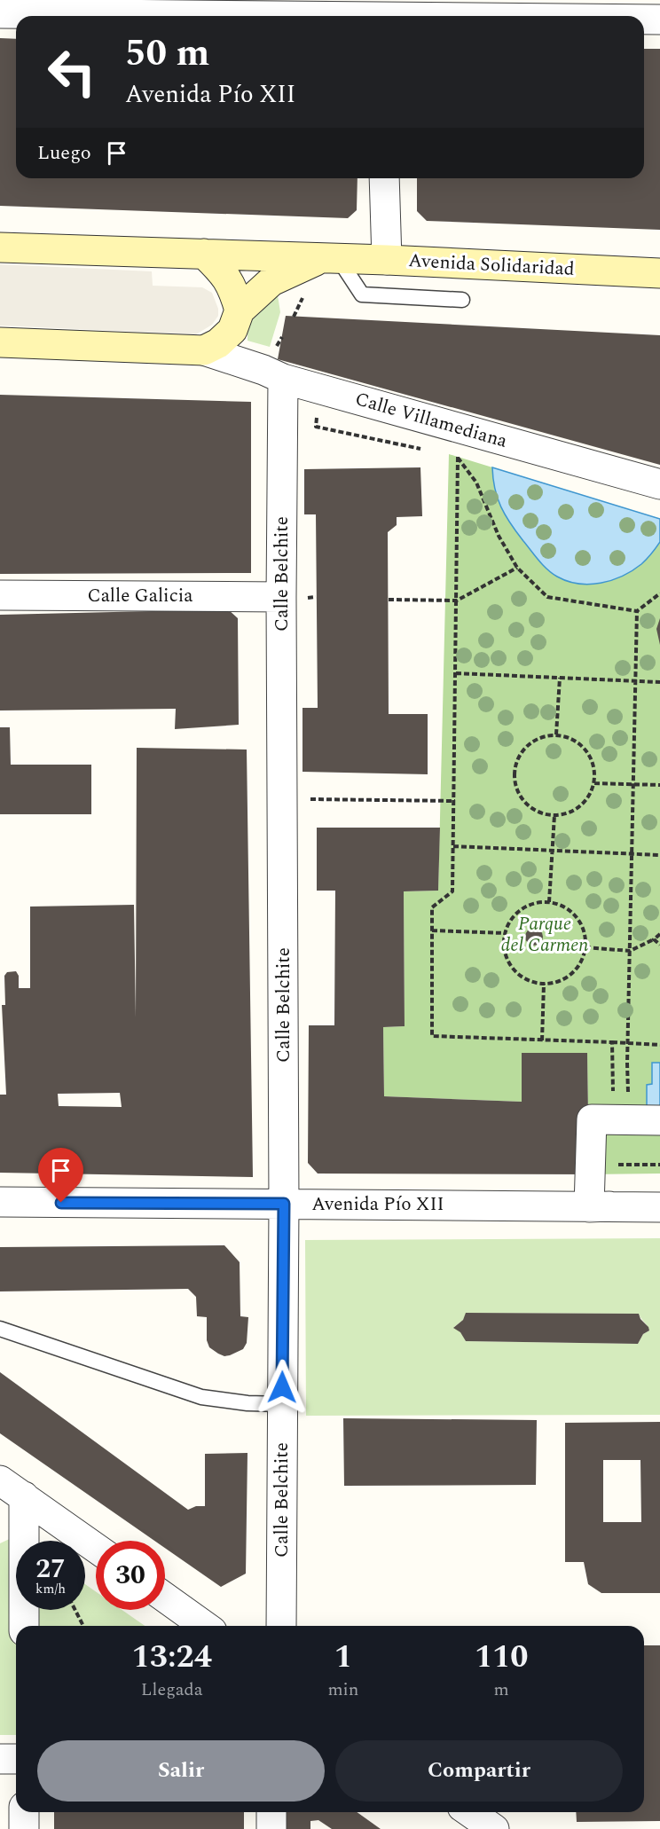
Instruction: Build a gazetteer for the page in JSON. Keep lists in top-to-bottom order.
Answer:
{
  "streets": {
    "main road": ["Avenida Solidaridad"],
    "street": [
      "Calle Villamediana",
      "Calle Belchite",
      "Calle Galicia",
      "Avenida Pío XII"
    ]
  },
  "crossings": [
    ["Avenida Solidaridad", "Calle Villamediana"],
    ["Calle Villamediana", "Calle Belchite"],
    ["Calle Belchite", "Calle Galicia"],
    ["Calle Belchite", "Avenida Pío XII"]
  ],
  "parks": ["Parque del Carmen"],
  "page": {
    "turn": ["50 m", "Avenida Pío XII"],
    "then": "Luego",
    "speed": "27 km/h",
    "limit": "30",
    "eta": [
      "13:24",
      "Llegada",
      "1",
      "min",
      "110",
      "m"
    ],
    "buttons": ["Salir", "Compartir"]
  }
}
